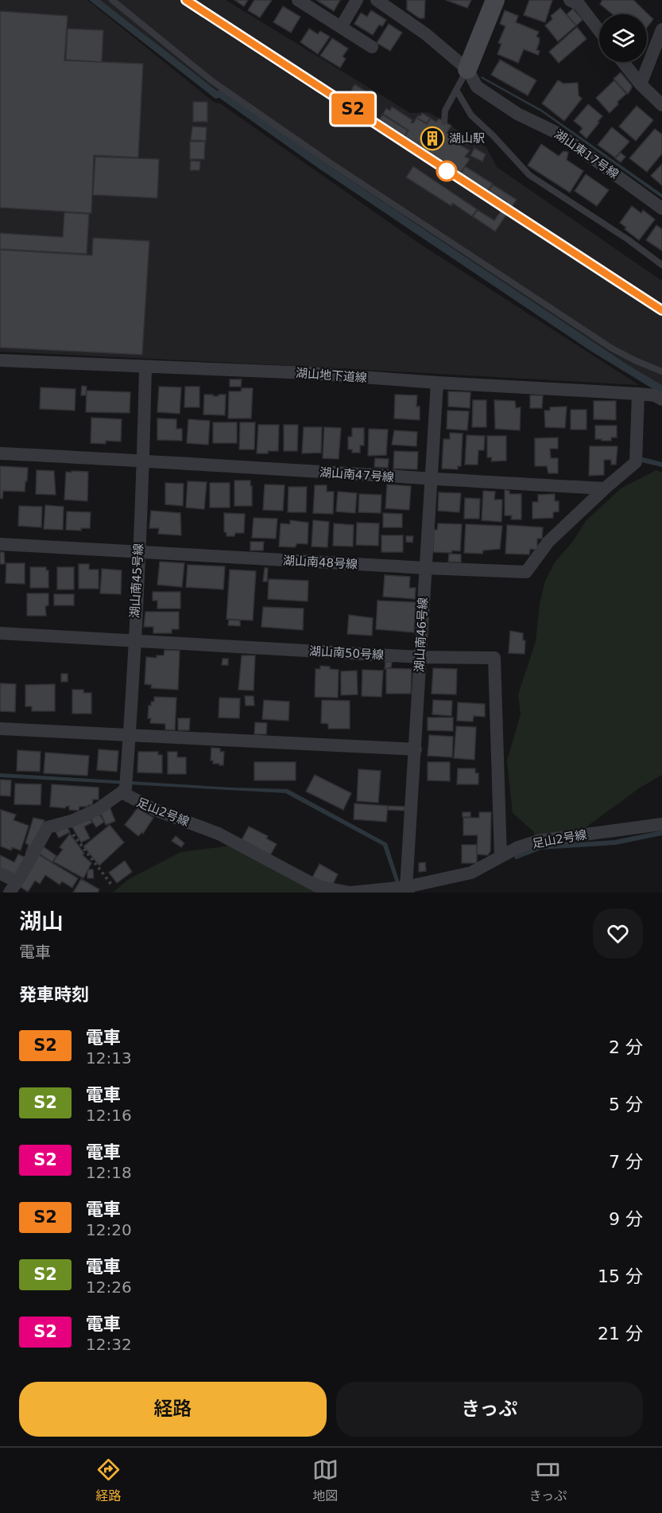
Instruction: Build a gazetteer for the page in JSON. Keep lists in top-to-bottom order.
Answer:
{
  "streets": {
    "street": [
      "湖山東17号線",
      "湖山地下道線",
      "湖山南47号線",
      "湖山南48号線",
      "湖山南45号線",
      "湖山南46号線",
      "湖山南50号線",
      "足山2号線"
    ]
  },
  "crossings": [
    ["湖山地下道線", "湖山南45号線"],
    ["湖山地下道線", "湖山南46号線"],
    ["湖山南47号線", "湖山南48号線"],
    ["湖山南47号線", "湖山南45号線"],
    ["湖山南47号線", "湖山南46号線"],
    ["湖山南48号線", "湖山南45号線"],
    ["湖山南48号線", "湖山南46号線"],
    ["湖山南45号線", "湖山南50号線"],
    ["湖山南45号線", "足山2号線"],
    ["湖山南46号線", "湖山南50号線"],
    ["湖山南46号線", "足山2号線"],
    ["湖山南50号線", "足山2号線"]
  ],
  "places": {
    "building": ["湖山駅"]
  },
  "page": {
    "on_map": "S2",
    "heading": [
      ["湖山", "電車"],
      "発車時刻"
    ],
    "list": [
      {
        "mark": "S2",
        "name": "電車",
        "note": "12:13",
        "value": "2 分"
      },
      {
        "mark": "S2",
        "name": "電車",
        "note": "12:16",
        "value": "5 分"
      },
      {
        "mark": "S2",
        "name": "電車",
        "note": "12:18",
        "value": "7 分"
      },
      {
        "mark": "S2",
        "name": "電車",
        "note": "12:20",
        "value": "9 分"
      },
      {
        "mark": "S2",
        "name": "電車",
        "note": "12:26",
        "value": "15 分"
      },
      {
        "mark": "S2",
        "name": "電車",
        "note": "12:32",
        "value": "21 分"
      }
    ],
    "buttons": ["経路", "きっぷ"],
    "tabs": ["経路", "地図", "きっぷ"]
  }
}
